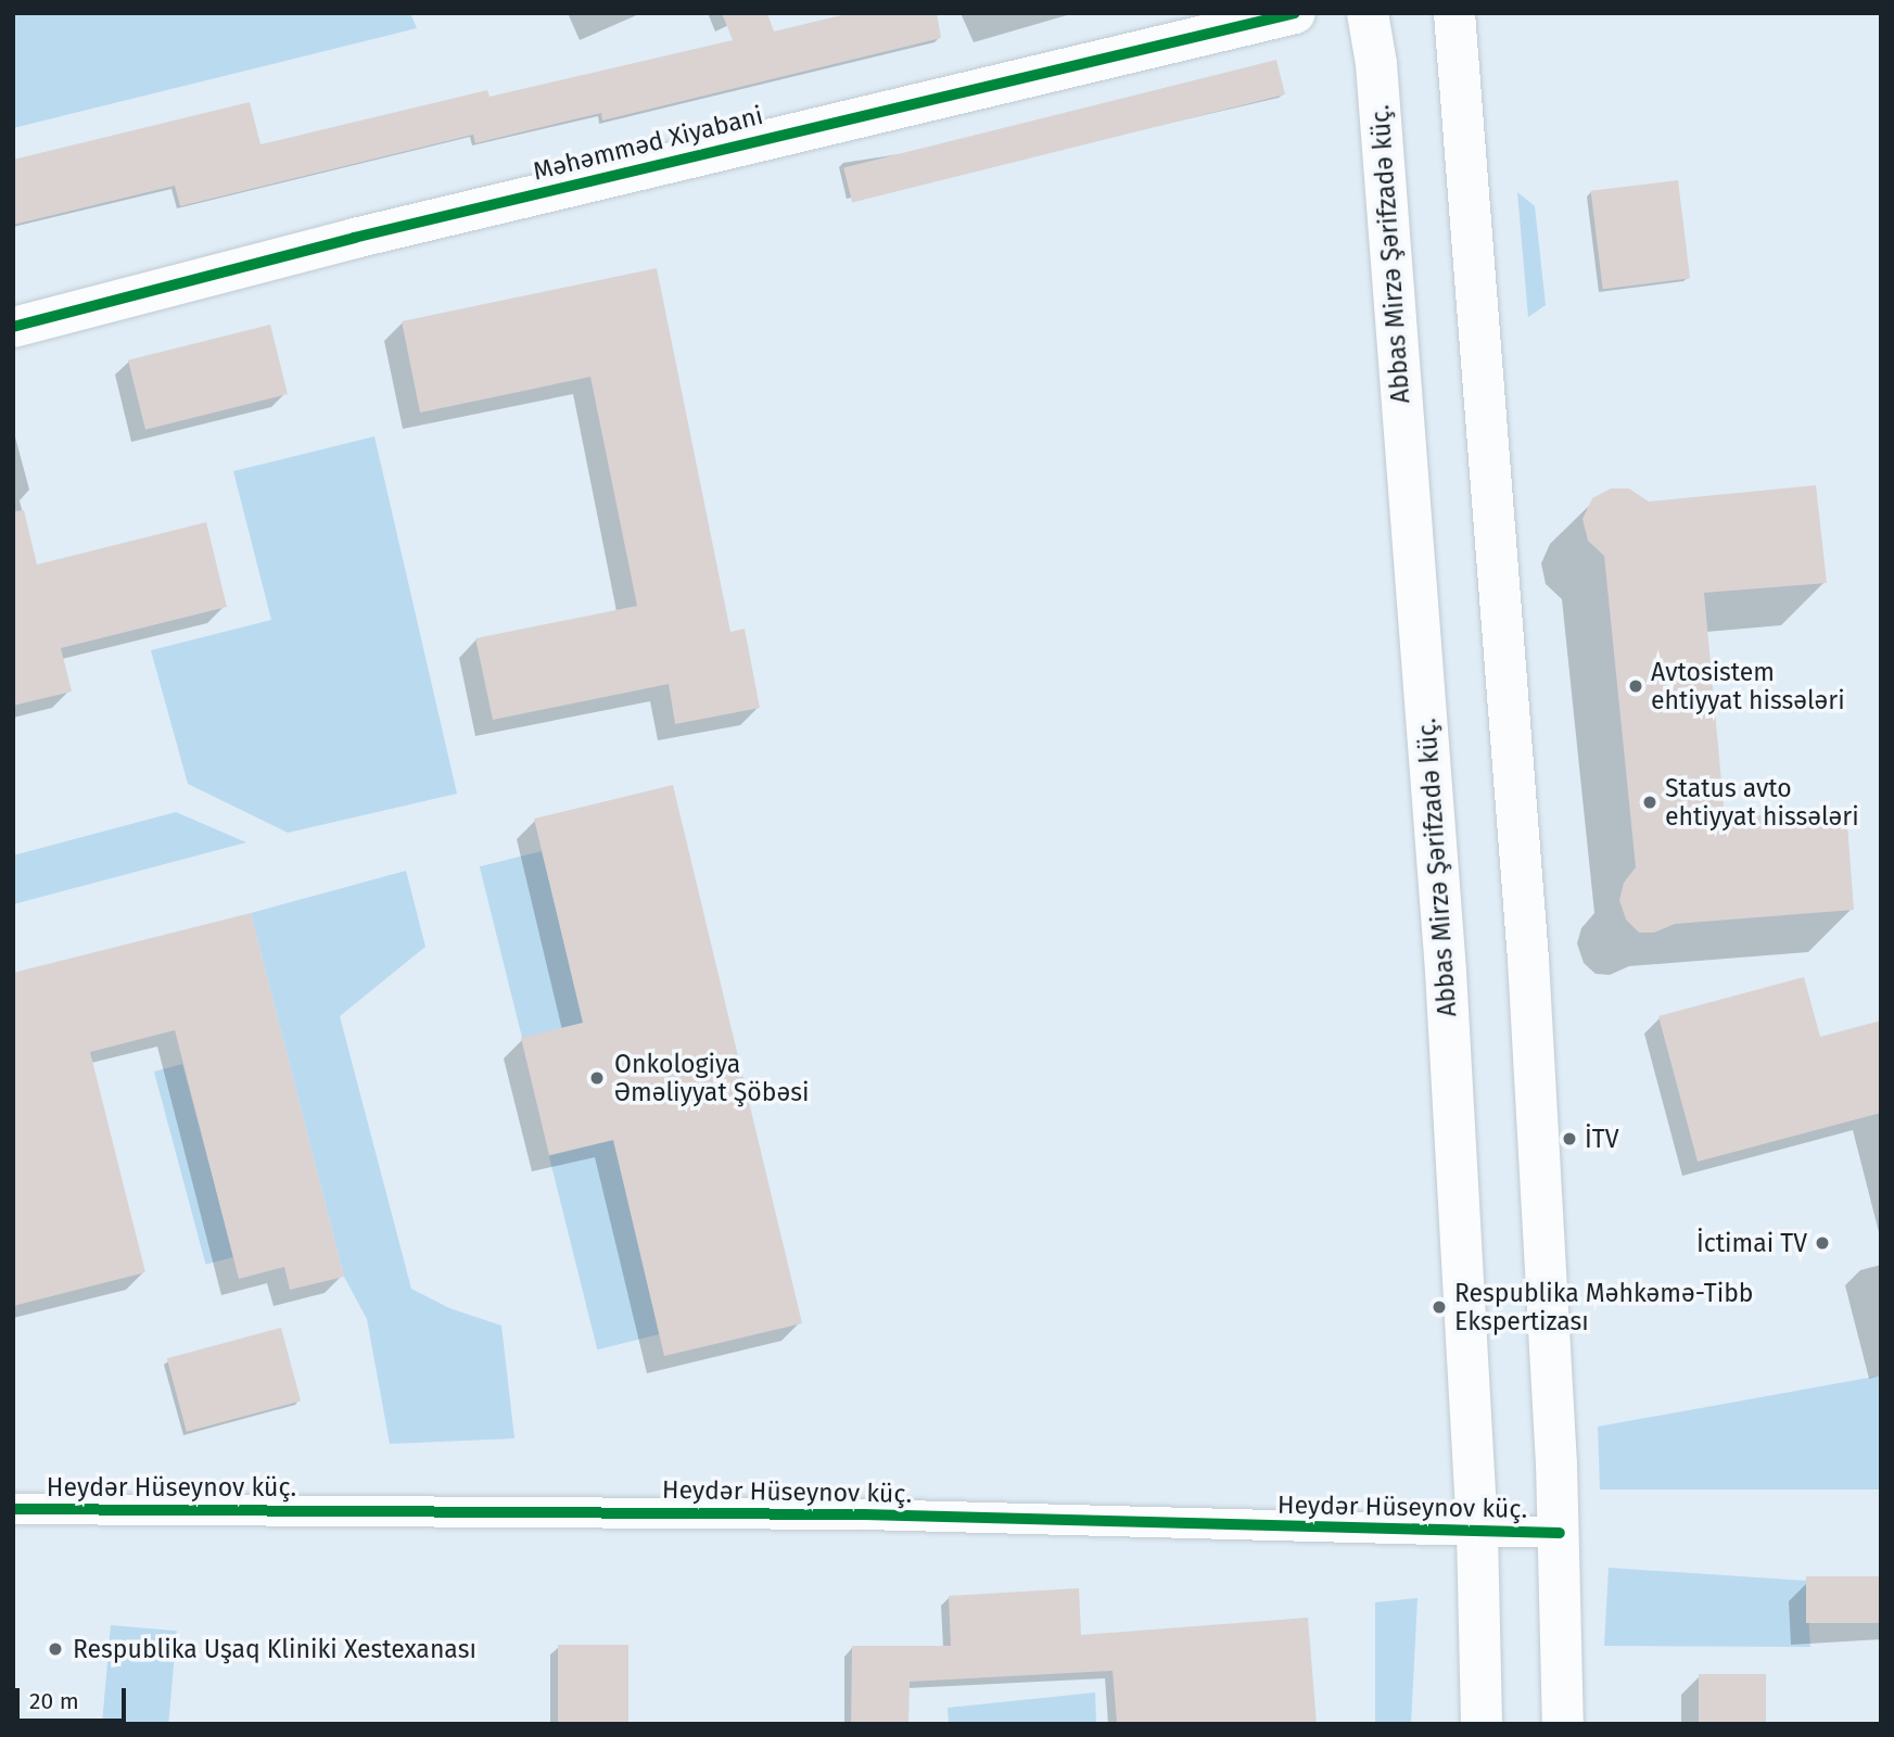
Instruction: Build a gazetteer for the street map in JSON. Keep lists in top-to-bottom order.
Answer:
{
  "streets": {
    "main road": ["Abbas Mirzə Şərifzadə küç."],
    "street": ["Məhəmməd Xiyabani", "Heydər Hüseynov küç."]
  },
  "crossings": [
    ["Abbas Mirzə Şərifzadə küç.", "Heydər Hüseynov küç."]
  ],
  "places": [
    "Avtosistem ehtiyyat hissələri",
    "Status avto ehtiyyat hissələri",
    "Onkologiya Əməliyyat Şöbəsi",
    "İTV",
    "İctimai TV",
    "Respublika Məhkəmə-Tibb Ekspertizası",
    "Respublika Uşaq Kliniki Xestexanası"
  ],
  "scale_bar": "20 m"
}
